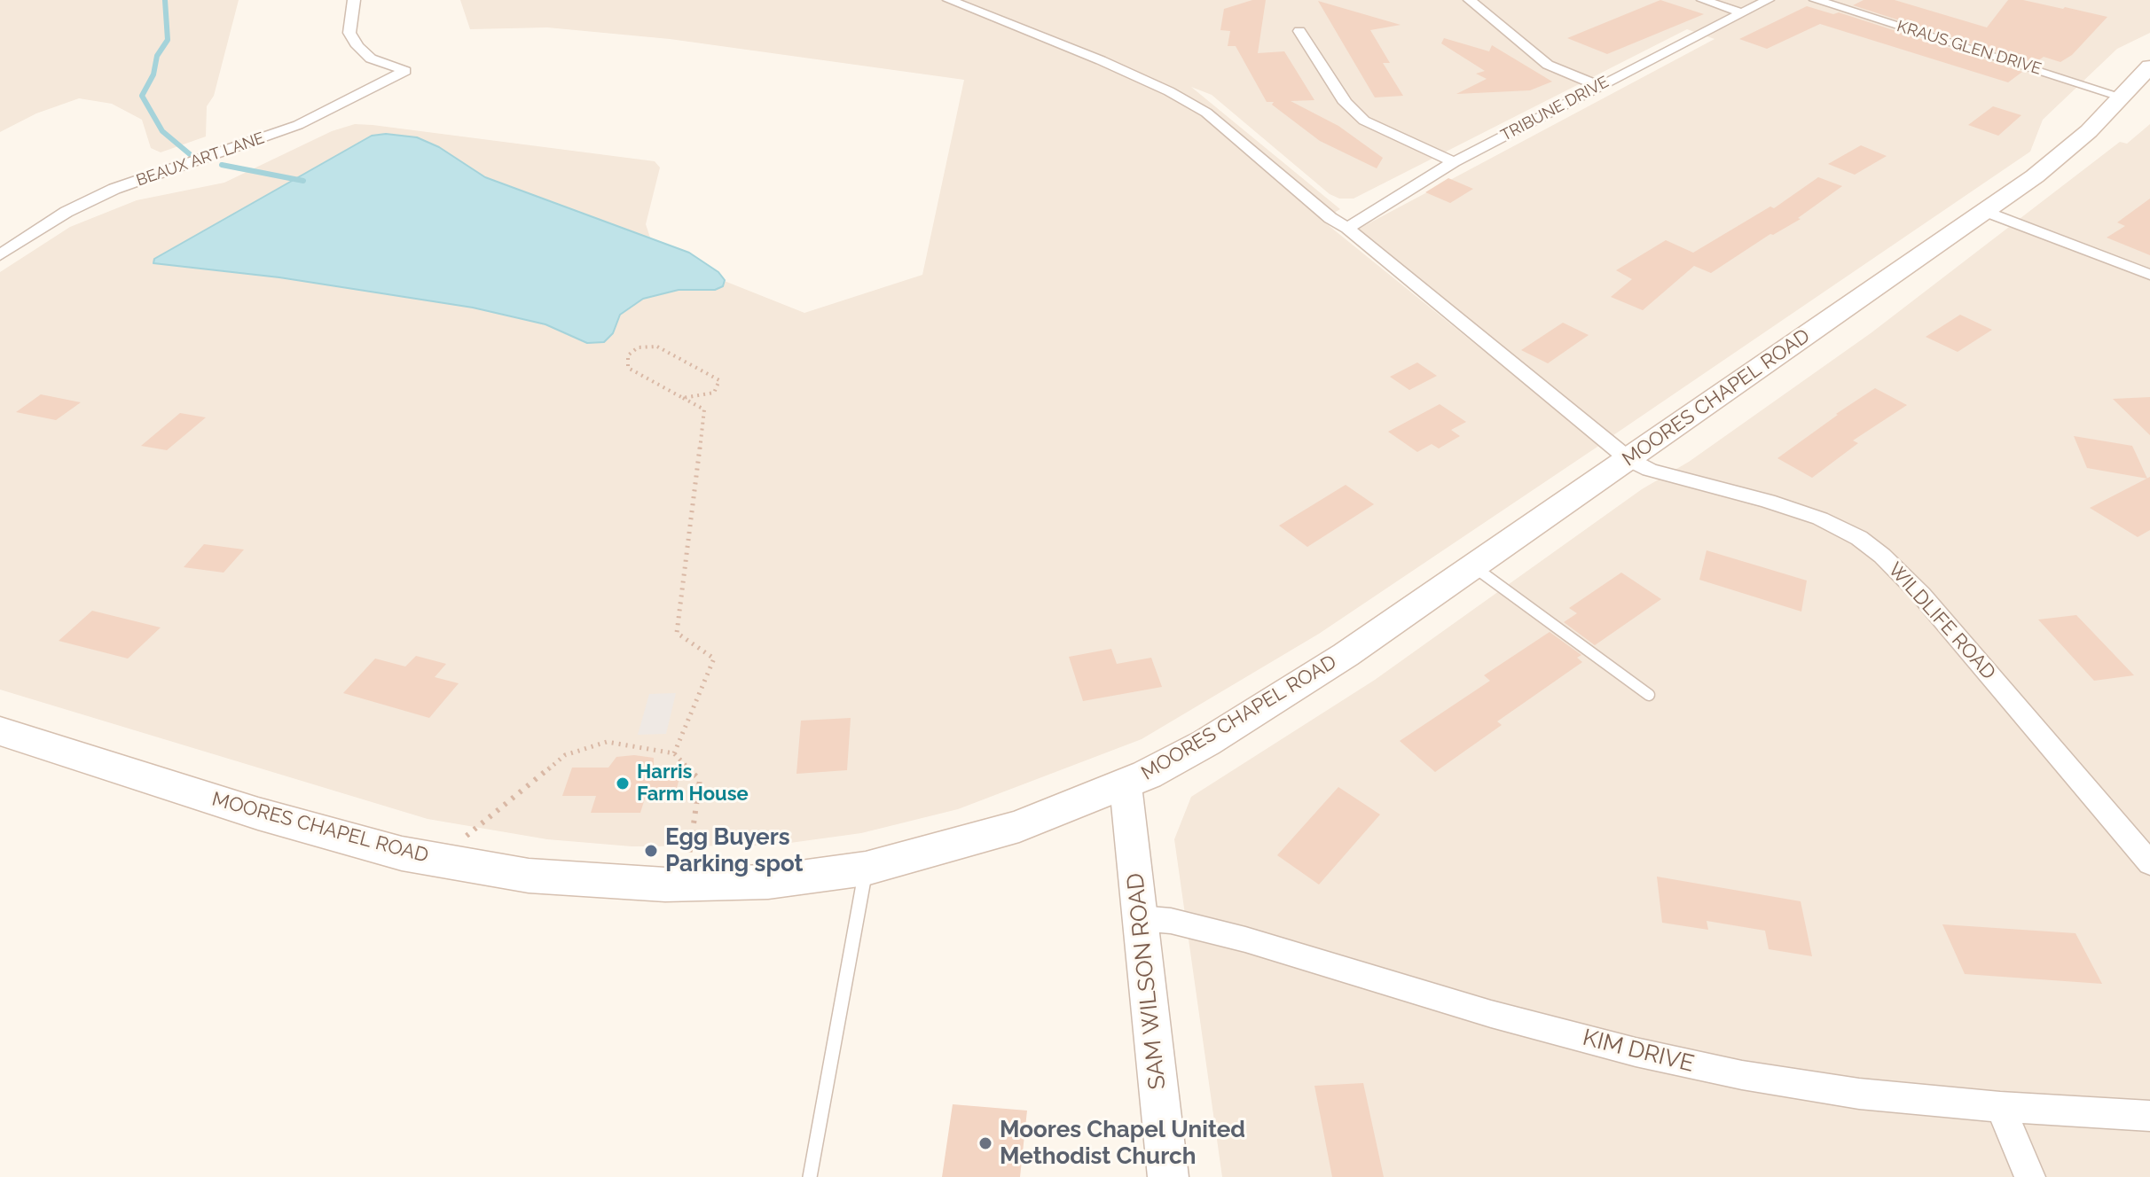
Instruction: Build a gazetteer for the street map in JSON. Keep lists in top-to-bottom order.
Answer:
{
  "streets": {
    "main road": ["MOORES CHAPEL ROAD"],
    "street": [
      "KRAUS GLEN DRIVE",
      "TRIBUNE DRIVE",
      "BEAUX ART LANE",
      "WILDLIFE ROAD",
      "SAM WILSON ROAD",
      "KIM DRIVE"
    ]
  },
  "crossings": [
    ["KRAUS GLEN DRIVE", "MOORES CHAPEL ROAD"],
    ["TRIBUNE DRIVE", "WILDLIFE ROAD"],
    ["MOORES CHAPEL ROAD", "WILDLIFE ROAD"],
    ["MOORES CHAPEL ROAD", "SAM WILSON ROAD"],
    ["SAM WILSON ROAD", "KIM DRIVE"]
  ],
  "places": ["Harris Farm House", "Egg Buyers Parking spot", "Moores Chapel United Methodist Church"]
}
